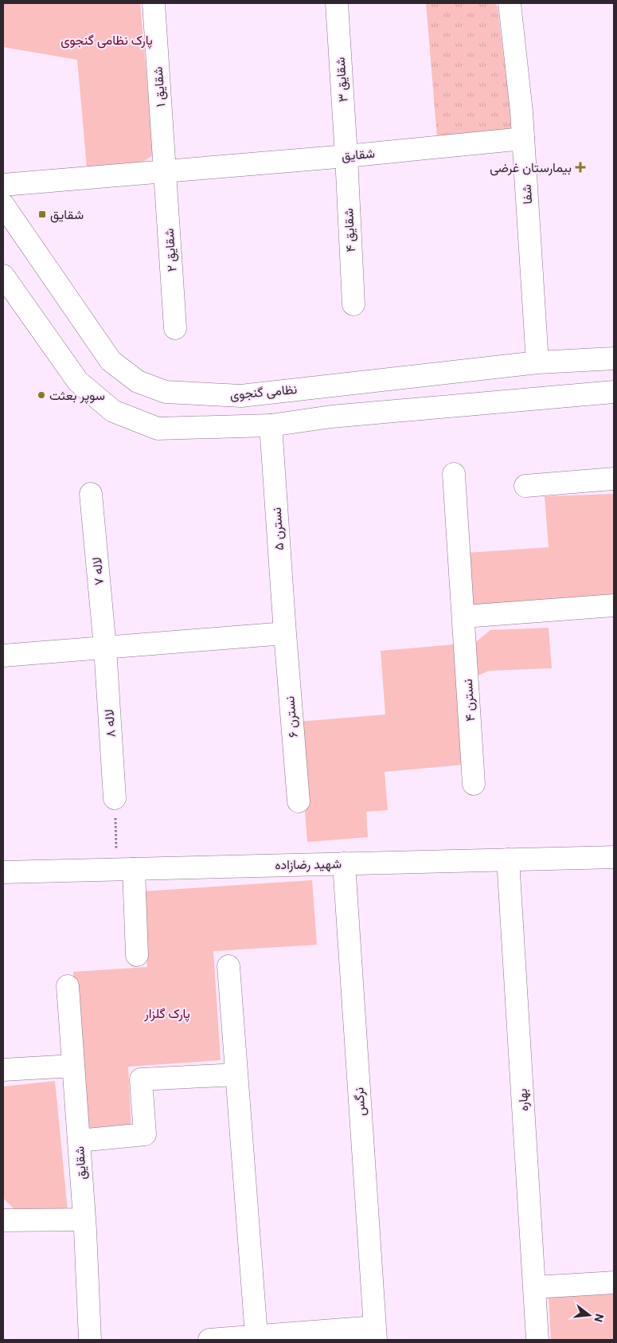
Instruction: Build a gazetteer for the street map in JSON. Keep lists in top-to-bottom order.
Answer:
{
  "streets": {
    "street": [
      "شقایق ۳",
      "شقایق ۱",
      "شقایق",
      "شفا",
      "شقایق ۴",
      "شقایق ۲",
      "نظامی گنجوی",
      "نسترن ۵",
      "لاله ۷",
      "نسترن ۴",
      "نسترن ۶",
      "لاله ۸",
      "شهید رضازاده",
      "بهاره",
      "نرگس"
    ]
  },
  "crossings": [
    ["شقایق ۳", "شقایق"],
    ["شقایق ۳", "شقایق ۴"],
    ["شقایق ۱", "شقایق"],
    ["شقایق ۱", "شقایق ۲"],
    ["شقایق", "شفا"],
    ["شقایق", "شقایق ۴"],
    ["شقایق", "شقایق ۲"],
    ["شفا", "نظامی گنجوی"],
    ["نسترن ۵", "نسترن ۶"],
    ["لاله ۷", "لاله ۸"],
    ["شهید رضازاده", "بهاره"],
    ["شهید رضازاده", "نرگس"]
  ],
  "parks": ["پارک نظامی گنجوی", "پارک گلزار"],
  "places": {
    "health": ["بیمارستان غرضی"],
    "transit": ["شقایق"],
    "other": ["سوپر بعثت"]
  },
  "north": "right"
}
